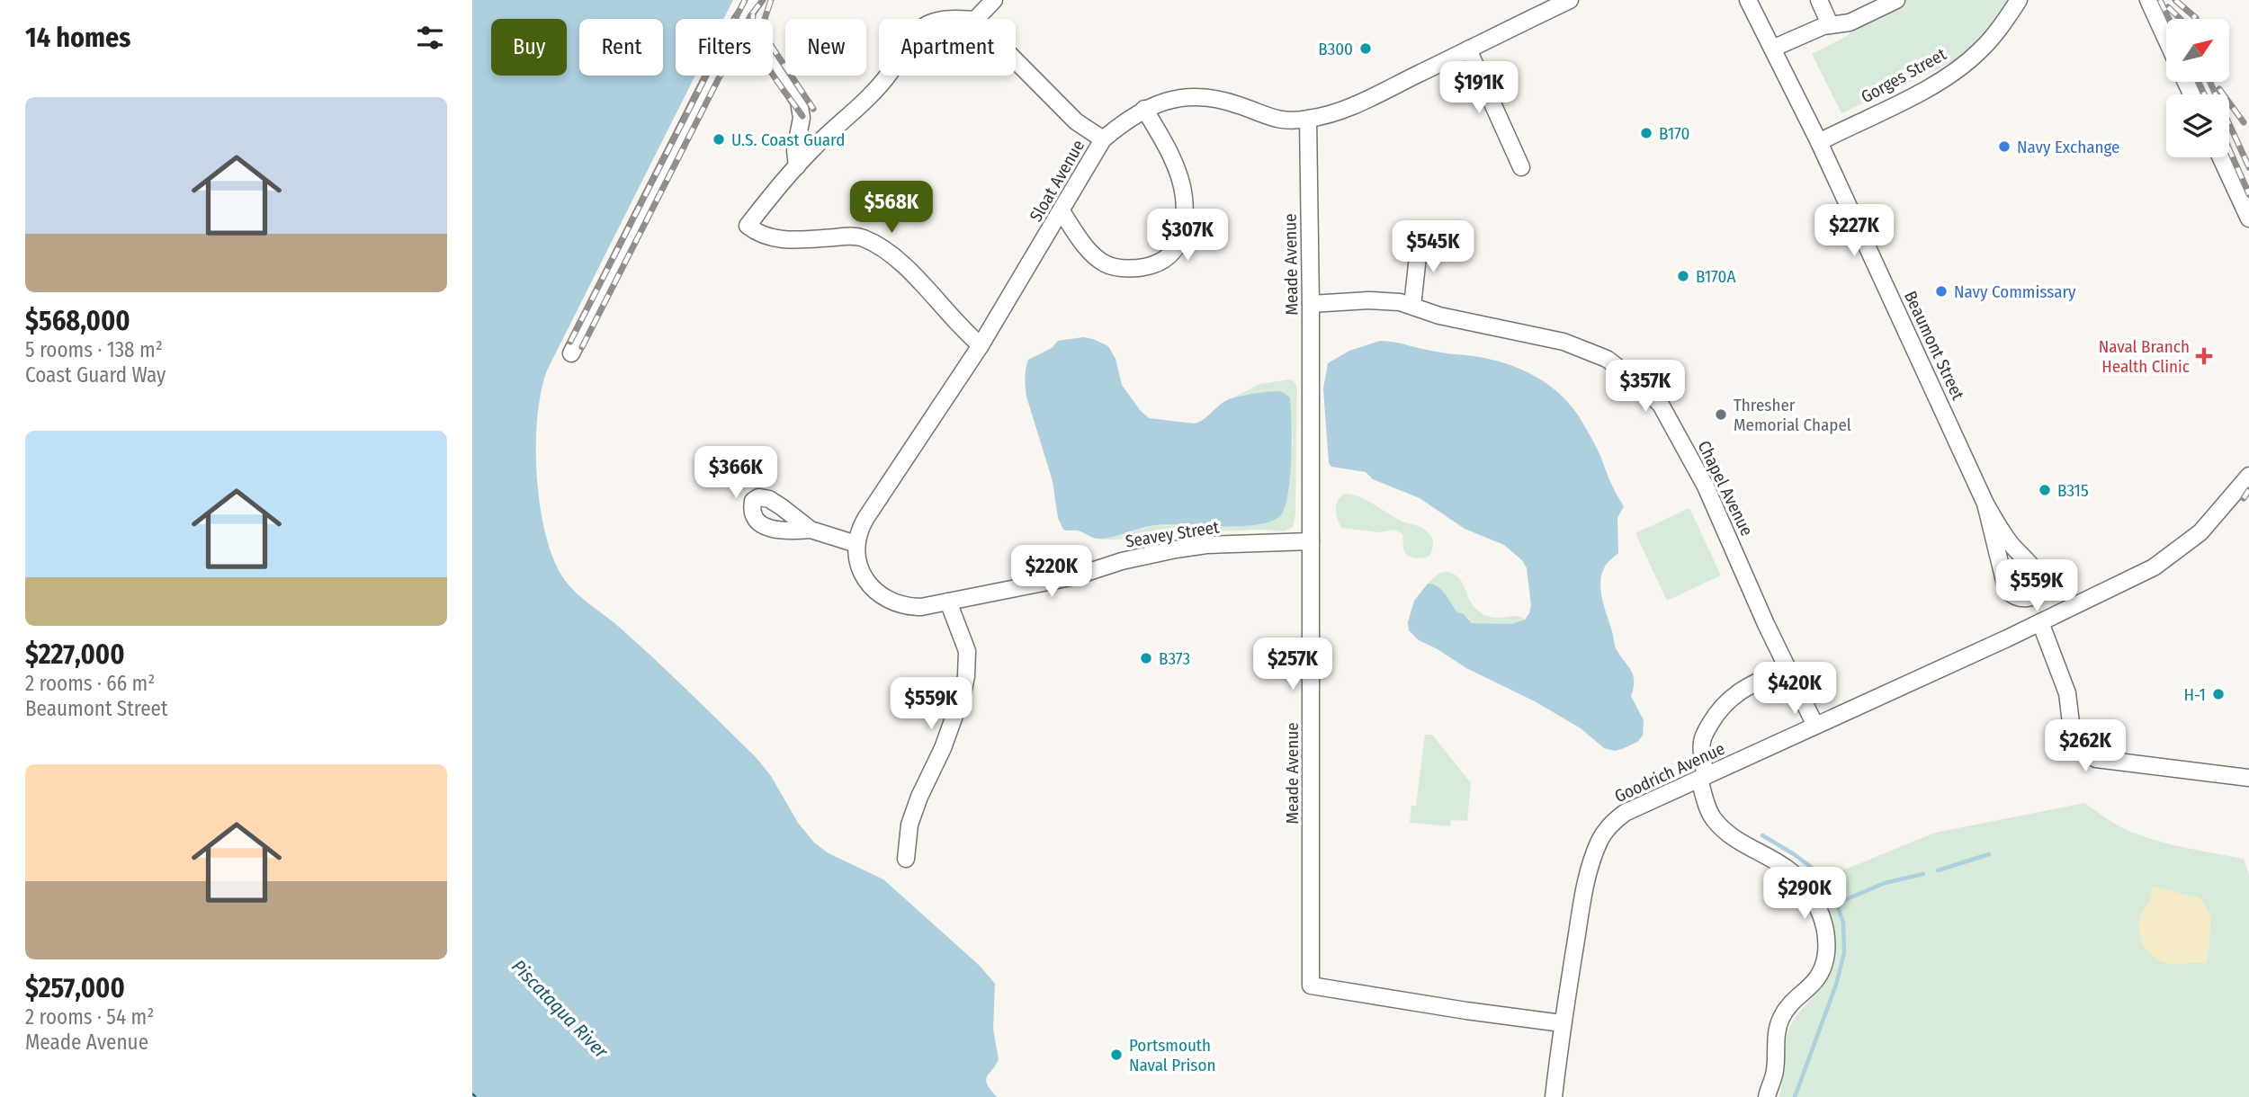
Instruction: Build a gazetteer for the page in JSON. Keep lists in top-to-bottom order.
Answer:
{
  "streets": {
    "street": [
      "Gorges Street",
      "Sloat Avenue",
      "Meade Avenue",
      "Beaumont Street",
      "Chapel Avenue",
      "Seavey Street",
      "Goodrich Avenue"
    ]
  },
  "crossings": [
    ["Gorges Street", "Beaumont Street"],
    ["Sloat Avenue", "Meade Avenue"],
    ["Sloat Avenue", "Seavey Street"],
    ["Meade Avenue", "Chapel Avenue"],
    ["Meade Avenue", "Seavey Street"],
    ["Meade Avenue", "Goodrich Avenue"],
    ["Chapel Avenue", "Goodrich Avenue"]
  ],
  "water": ["Piscataqua River"],
  "places": {
    "other": [
      "B300",
      "B170",
      "U.S. Coast Guard",
      "Navy Exchange",
      "B170A",
      "Navy Commissary",
      "Thresher Memorial Chapel",
      "B315",
      "B373",
      "H-1",
      "Portsmouth Naval Prison"
    ],
    "health": ["Naval Branch Health Clinic"]
  },
  "north": "top right",
  "page": {
    "heading": "14 homes",
    "chip": [
      "Buy",
      "Rent",
      "Filters",
      "New",
      "Apartment"
    ],
    "price": [
      "$191K",
      "$568K",
      "$227K",
      "$307K",
      "$545K",
      "$357K",
      "$366K",
      "$220K",
      "$559K",
      "$257K",
      "$420K",
      "$559K",
      "$262K",
      "$290K"
    ],
    "list": [
      {
        "name": "$568,000",
        "note": "5 rooms · 138 m² · Coast Guard Way"
      },
      {
        "name": "$227,000",
        "note": "2 rooms · 66 m² · Beaumont Street"
      },
      {
        "name": "$257,000",
        "note": "2 rooms · 54 m² · Meade Avenue"
      }
    ]
  }
}
